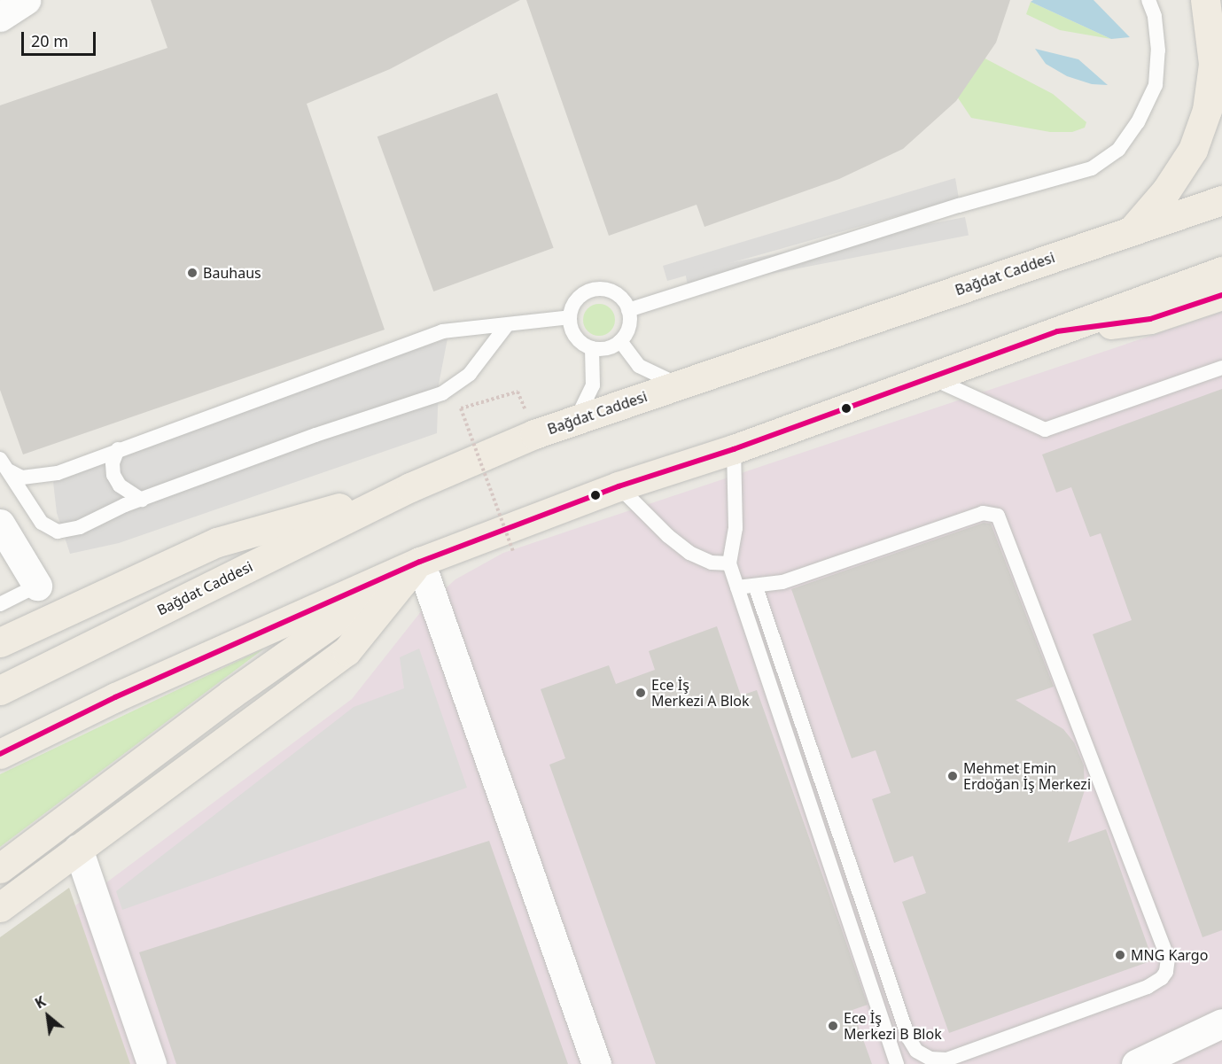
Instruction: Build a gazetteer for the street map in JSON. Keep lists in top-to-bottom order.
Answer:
{
  "streets": {
    "main road": ["Bağdat Caddesi"]
  },
  "places": [
    "Bauhaus",
    "Ece İş Merkezi A Blok",
    "Mehmet Emin Erdoğan İş Merkezi",
    "MNG Kargo",
    "Ece İş Merkezi B Blok"
  ],
  "scale_bar": "20 m",
  "north": "top left"
}
